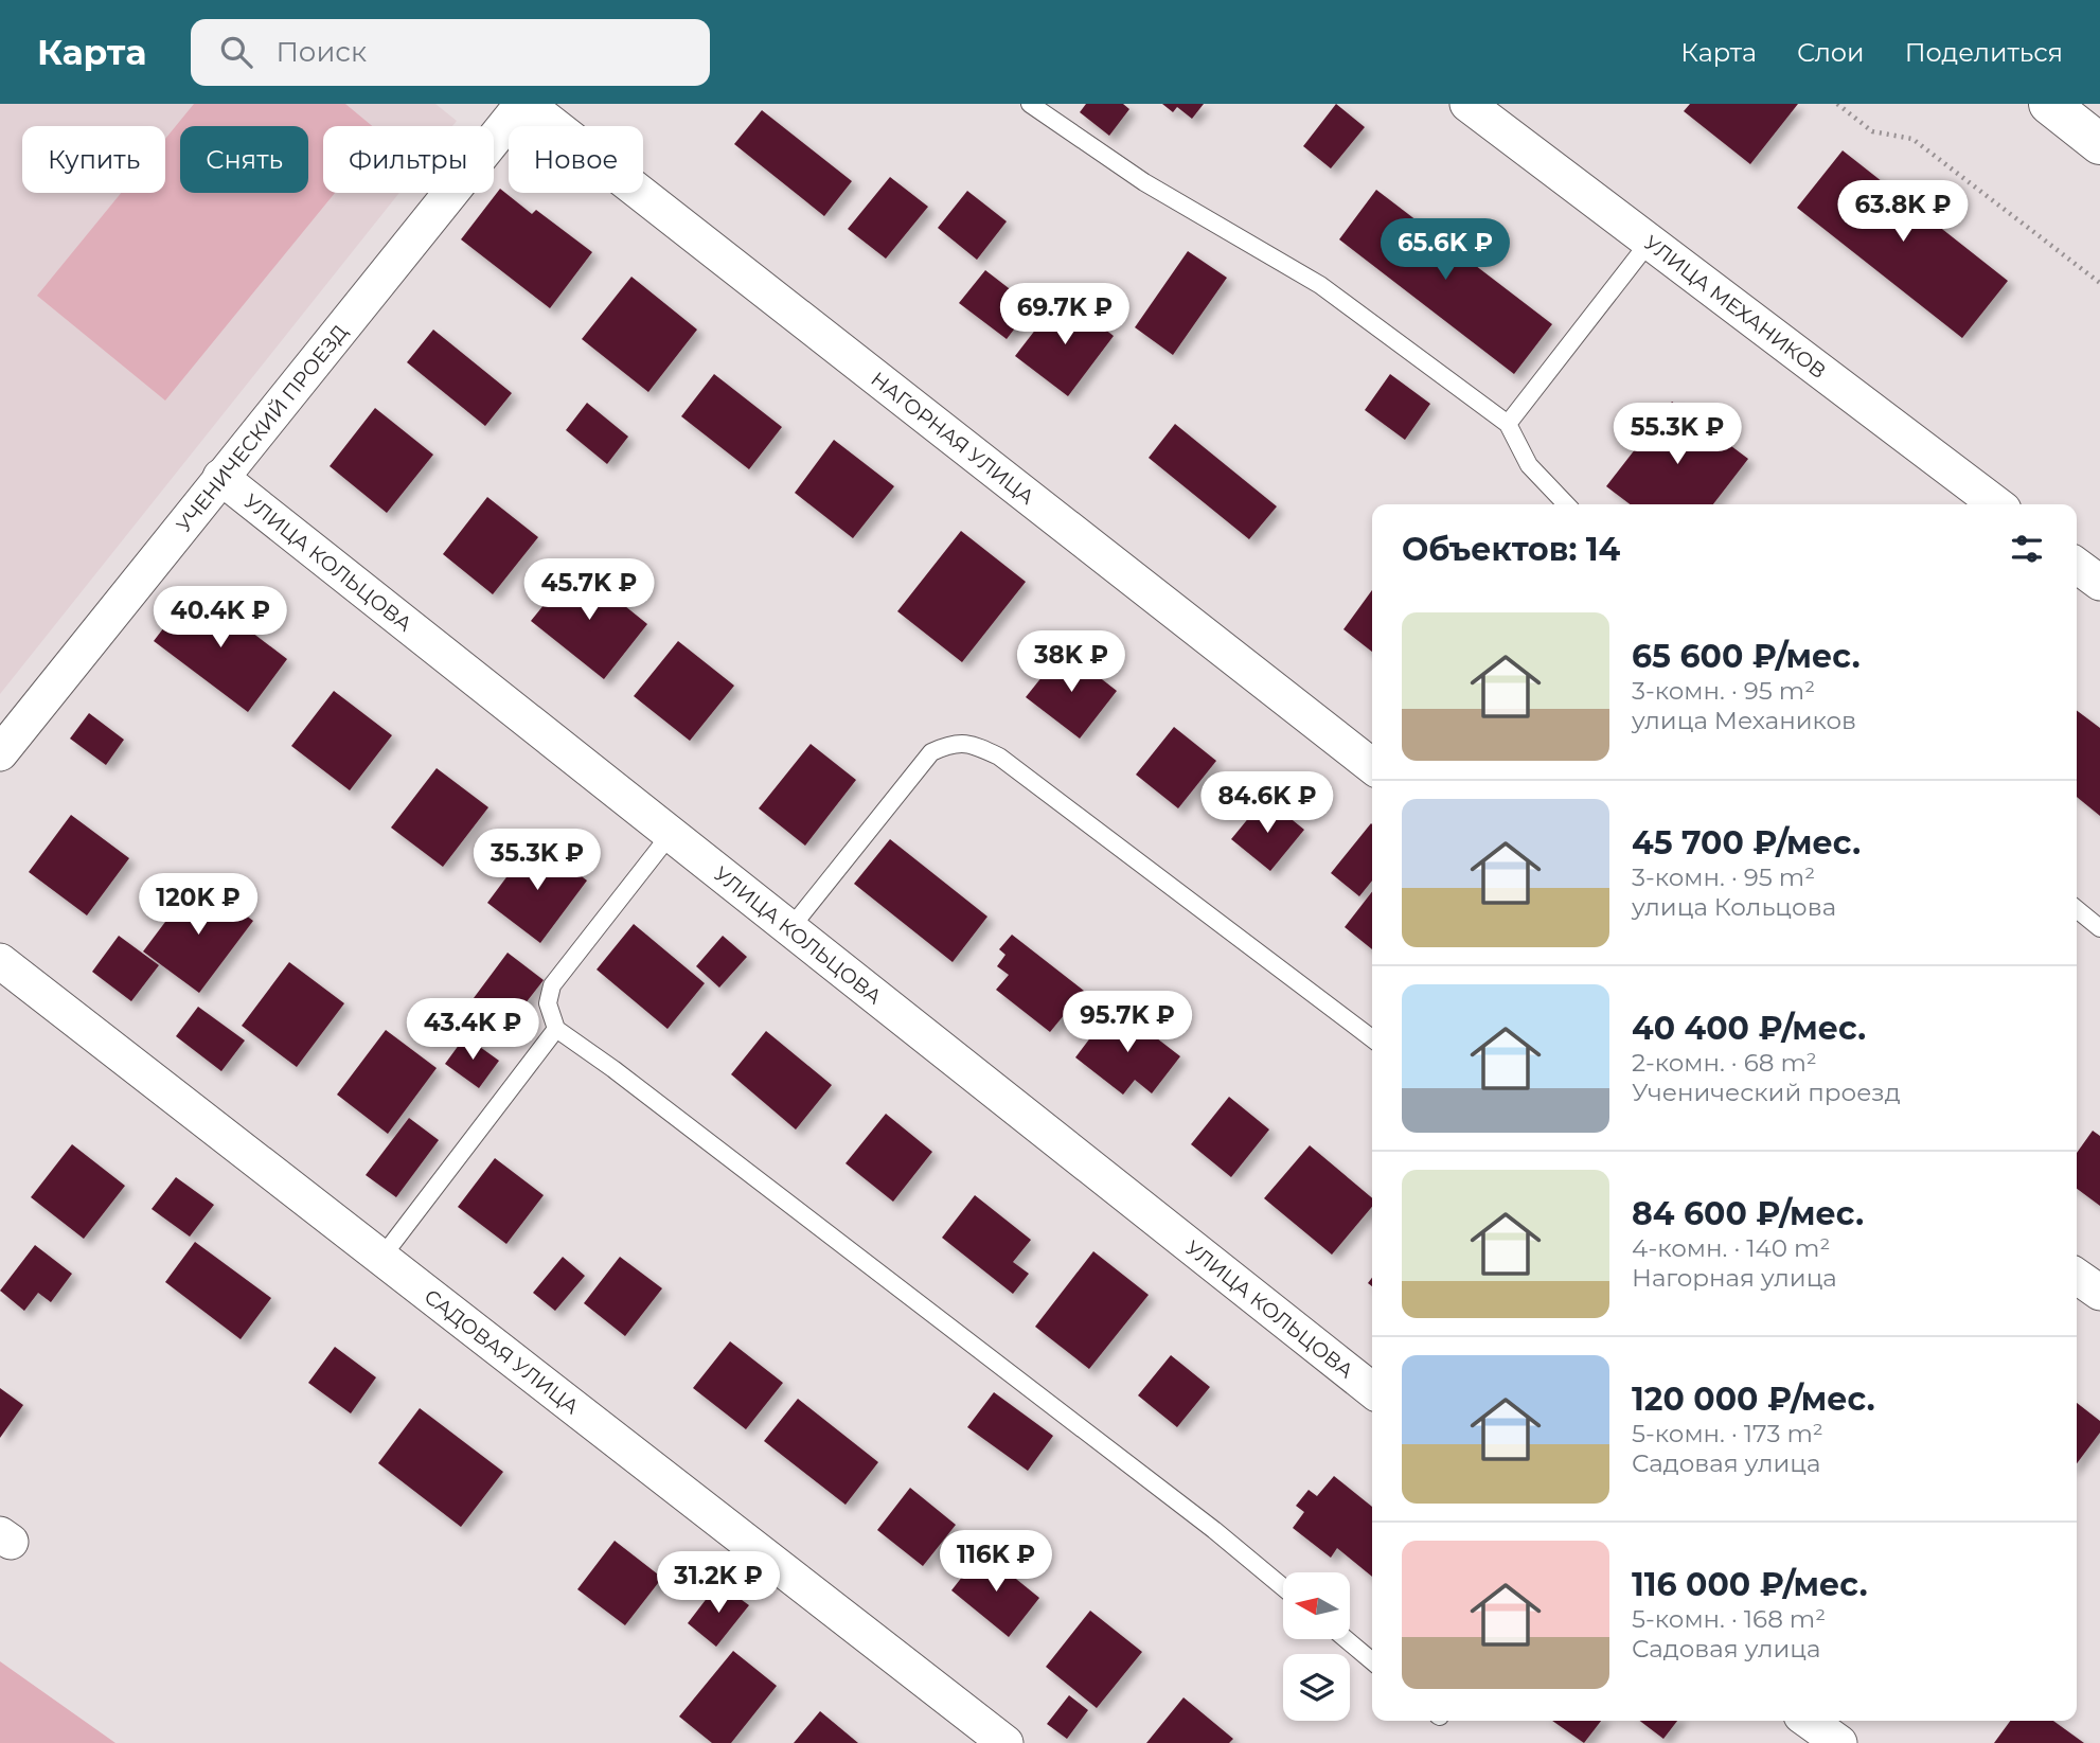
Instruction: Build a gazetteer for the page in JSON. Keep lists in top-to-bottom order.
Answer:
{
  "streets": {
    "street": [
      "УЛИЦА МЕХАНИКОВ",
      "УЧЕНИЧЕСКИЙ ПРОЕЗД",
      "НАГОРНАЯ УЛИЦА",
      "УЛИЦА КОЛЬЦОВА",
      "САДОВАЯ УЛИЦА"
    ]
  },
  "crossings": [
    ["УЧЕНИЧЕСКИЙ ПРОЕЗД", "НАГОРНАЯ УЛИЦА"],
    ["УЧЕНИЧЕСКИЙ ПРОЕЗД", "УЛИЦА КОЛЬЦОВА"]
  ],
  "north": "left",
  "page": {
    "header": "Карта",
    "search": "Поиск",
    "nav": ["Карта", "Слои", "Поделиться"],
    "chip": [
      "Купить",
      "Снять",
      "Фильтры",
      "Новое"
    ],
    "price": [
      "63.8K ₽",
      "65.6K ₽",
      "69.7K ₽",
      "55.3K ₽",
      "45.7K ₽",
      "40.4K ₽",
      "38K ₽",
      "84.6K ₽",
      "35.3K ₽",
      "120K ₽",
      "95.7K ₽",
      "43.4K ₽",
      "116K ₽",
      "31.2K ₽"
    ],
    "heading": "Объектов: 14",
    "list": [
      {
        "name": "65 600 ₽/мес.",
        "note": "3-комн. · 95 m² · улица Механиков"
      },
      {
        "name": "45 700 ₽/мес.",
        "note": "3-комн. · 95 m² · улица Кольцова"
      },
      {
        "name": "40 400 ₽/мес.",
        "note": "2-комн. · 68 m² · Ученический проезд"
      },
      {
        "name": "84 600 ₽/мес.",
        "note": "4-комн. · 140 m² · Нагорная улица"
      },
      {
        "name": "120 000 ₽/мес.",
        "note": "5-комн. · 173 m² · Садовая улица"
      },
      {
        "name": "116 000 ₽/мес.",
        "note": "5-комн. · 168 m² · Садовая улица"
      }
    ]
  }
}
